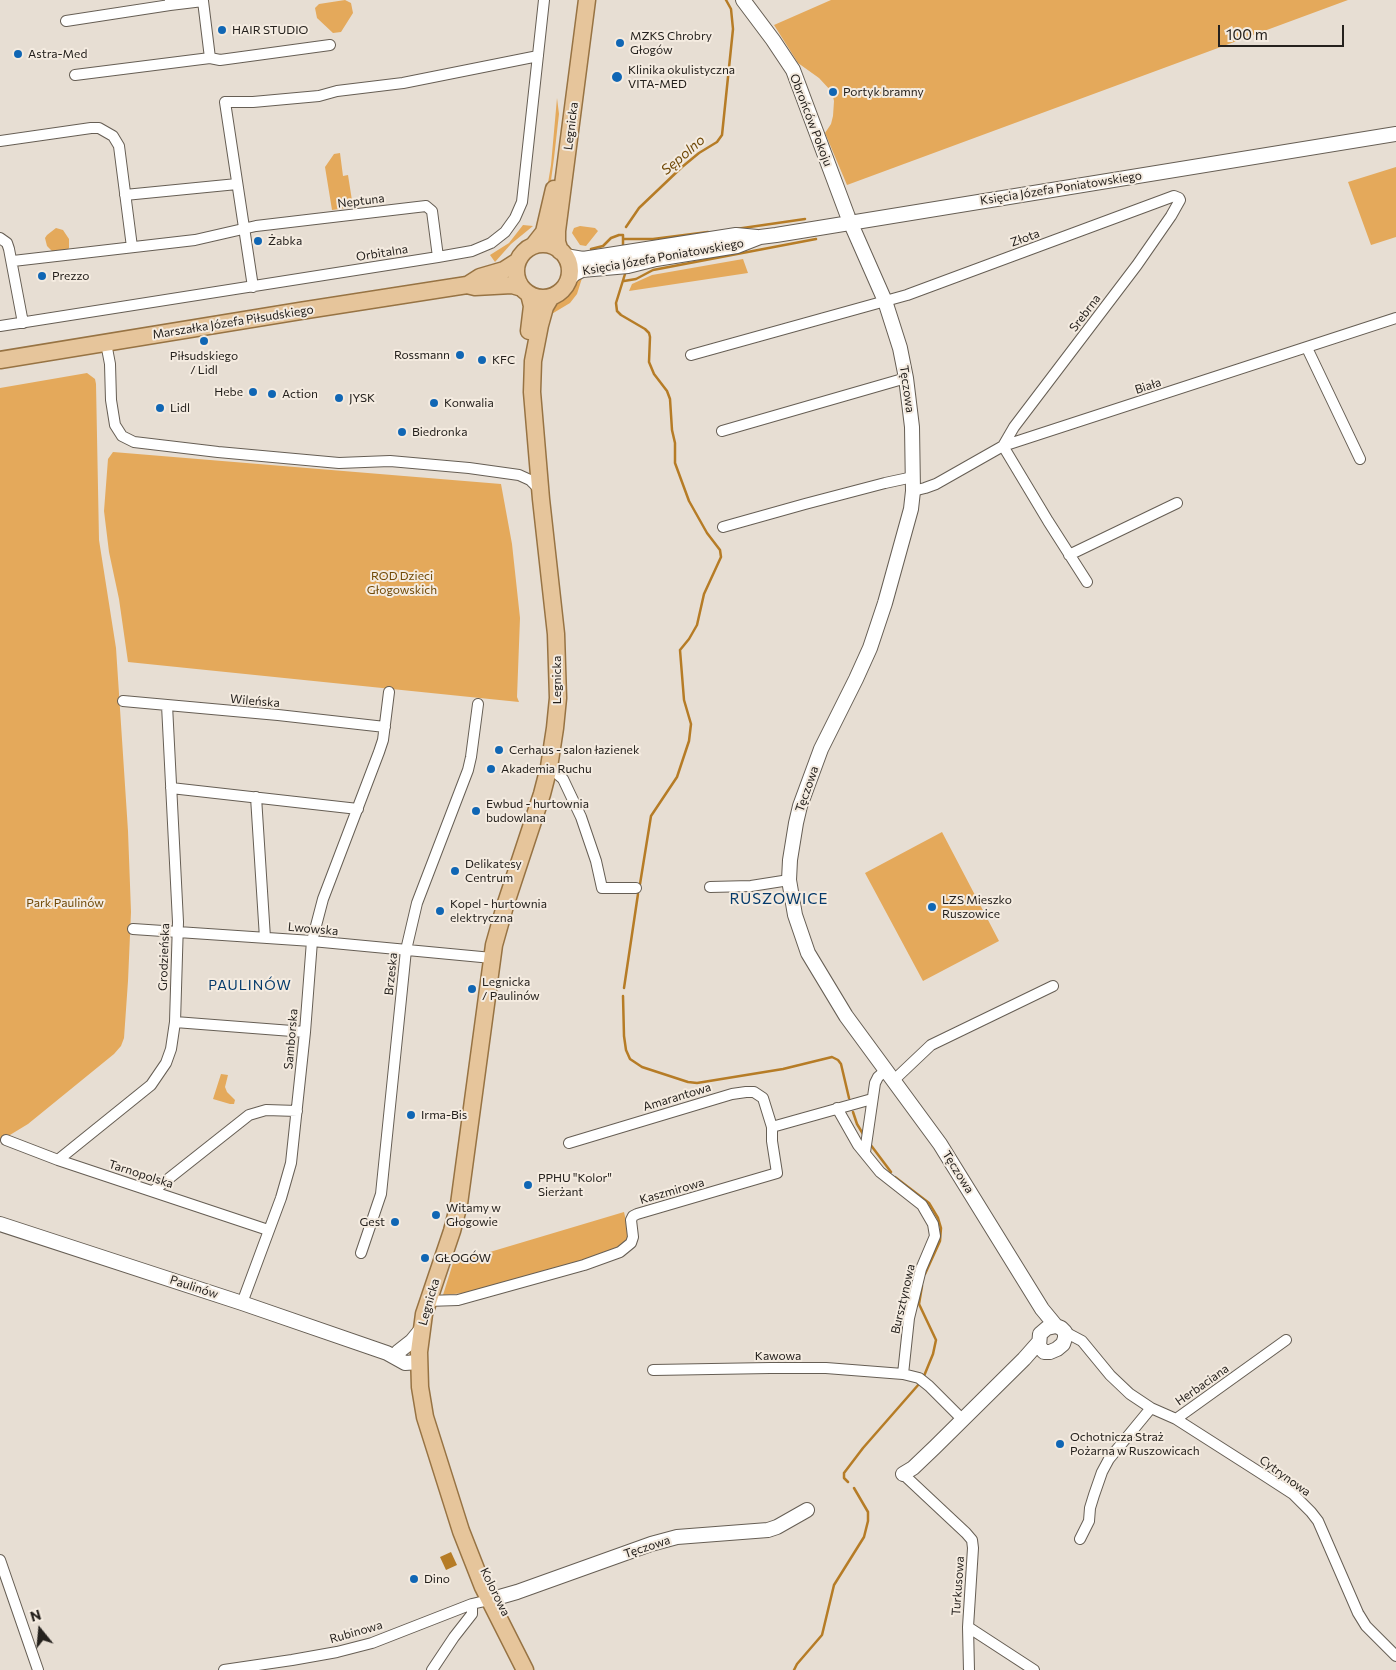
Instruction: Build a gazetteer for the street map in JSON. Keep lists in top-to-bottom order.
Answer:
{
  "streets": {
    "main road": ["Legnicka", "Marszałka Józefa Piłsudskiego", "Kolorowa"],
    "street": [
      "Obrońców Pokoju",
      "Księcia Józefa Poniatowskiego",
      "Neptuna",
      "Złota",
      "Orbitalna",
      "Srebrna",
      "Biała",
      "Tęczowa",
      "Wileńska",
      "Lwowska",
      "Grodzieńska",
      "Brzeska",
      "Samborska",
      "Amarantowa",
      "Tarnopolska",
      "Kaszmirowa",
      "Paulinów",
      "Bursztynowa",
      "Kawowa",
      "Herbaciana",
      "Cytrynowa",
      "Turkusowa",
      "Rubinowa"
    ]
  },
  "crossings": [
    ["Obrońców Pokoju", "Księcia Józefa Poniatowskiego"],
    ["Obrońców Pokoju", "Tęczowa"],
    ["Legnicka", "Księcia Józefa Poniatowskiego"],
    ["Legnicka", "Marszałka Józefa Piłsudskiego"],
    ["Legnicka", "Lwowska"],
    ["Legnicka", "Kaszmirowa"],
    ["Legnicka", "Paulinów"],
    ["Legnicka", "Kolorowa"],
    ["Księcia Józefa Poniatowskiego", "Marszałka Józefa Piłsudskiego"],
    ["Księcia Józefa Poniatowskiego", "Tęczowa"],
    ["Neptuna", "Orbitalna"],
    ["Złota", "Srebrna"],
    ["Złota", "Tęczowa"],
    ["Srebrna", "Biała"],
    ["Biała", "Tęczowa"],
    ["Tęczowa", "Herbaciana"],
    ["Tęczowa", "Kolorowa"],
    ["Tęczowa", "Rubinowa"],
    ["Wileńska", "Grodzieńska"],
    ["Wileńska", "Samborska"],
    ["Lwowska", "Grodzieńska"],
    ["Lwowska", "Brzeska"],
    ["Lwowska", "Samborska"],
    ["Grodzieńska", "Tarnopolska"],
    ["Samborska", "Tarnopolska"],
    ["Samborska", "Paulinów"],
    ["Amarantowa", "Kaszmirowa"],
    ["Paulinów", "Kolorowa"],
    ["Bursztynowa", "Kawowa"],
    ["Herbaciana", "Cytrynowa"],
    ["Kolorowa", "Rubinowa"]
  ],
  "districts": ["RUSZOWICE", "PAULINÓW"],
  "water": ["Sępolno"],
  "parks": ["ROD Dzieci Głogowskich", "Park Paulinów"],
  "places": [
    "HAIR STUDIO",
    "MZKS Chrobry Głogów",
    "Astra-Med",
    "Klinika okulistyczna VITA-MED",
    "Portyk bramny",
    "Żabka",
    "Prezzo",
    "Piłsudskiego / Lidl",
    "Rossmann",
    "KFC",
    "Hebe",
    "Action",
    "JYSK",
    "Konwalia",
    "Lidl",
    "Biedronka",
    "Cerhaus - salon łazienek",
    "Akademia Ruchu",
    "Ewbud - hurtownia budowlana",
    "Delikatesy Centrum",
    "LZS Mieszko Ruszowice",
    "Kopel - hurtownia elektryczna",
    "Legnicka / Paulinów",
    "Irma-Bis",
    "PPHU \"Kolor\" Sierżant",
    "Witamy w Głogowie",
    "Gest",
    "GŁOGÓW",
    "Ochotnicza Straż Pożarna w Ruszowicach",
    "Dino"
  ],
  "scale_bar": "100 m",
  "north": "top"
}
